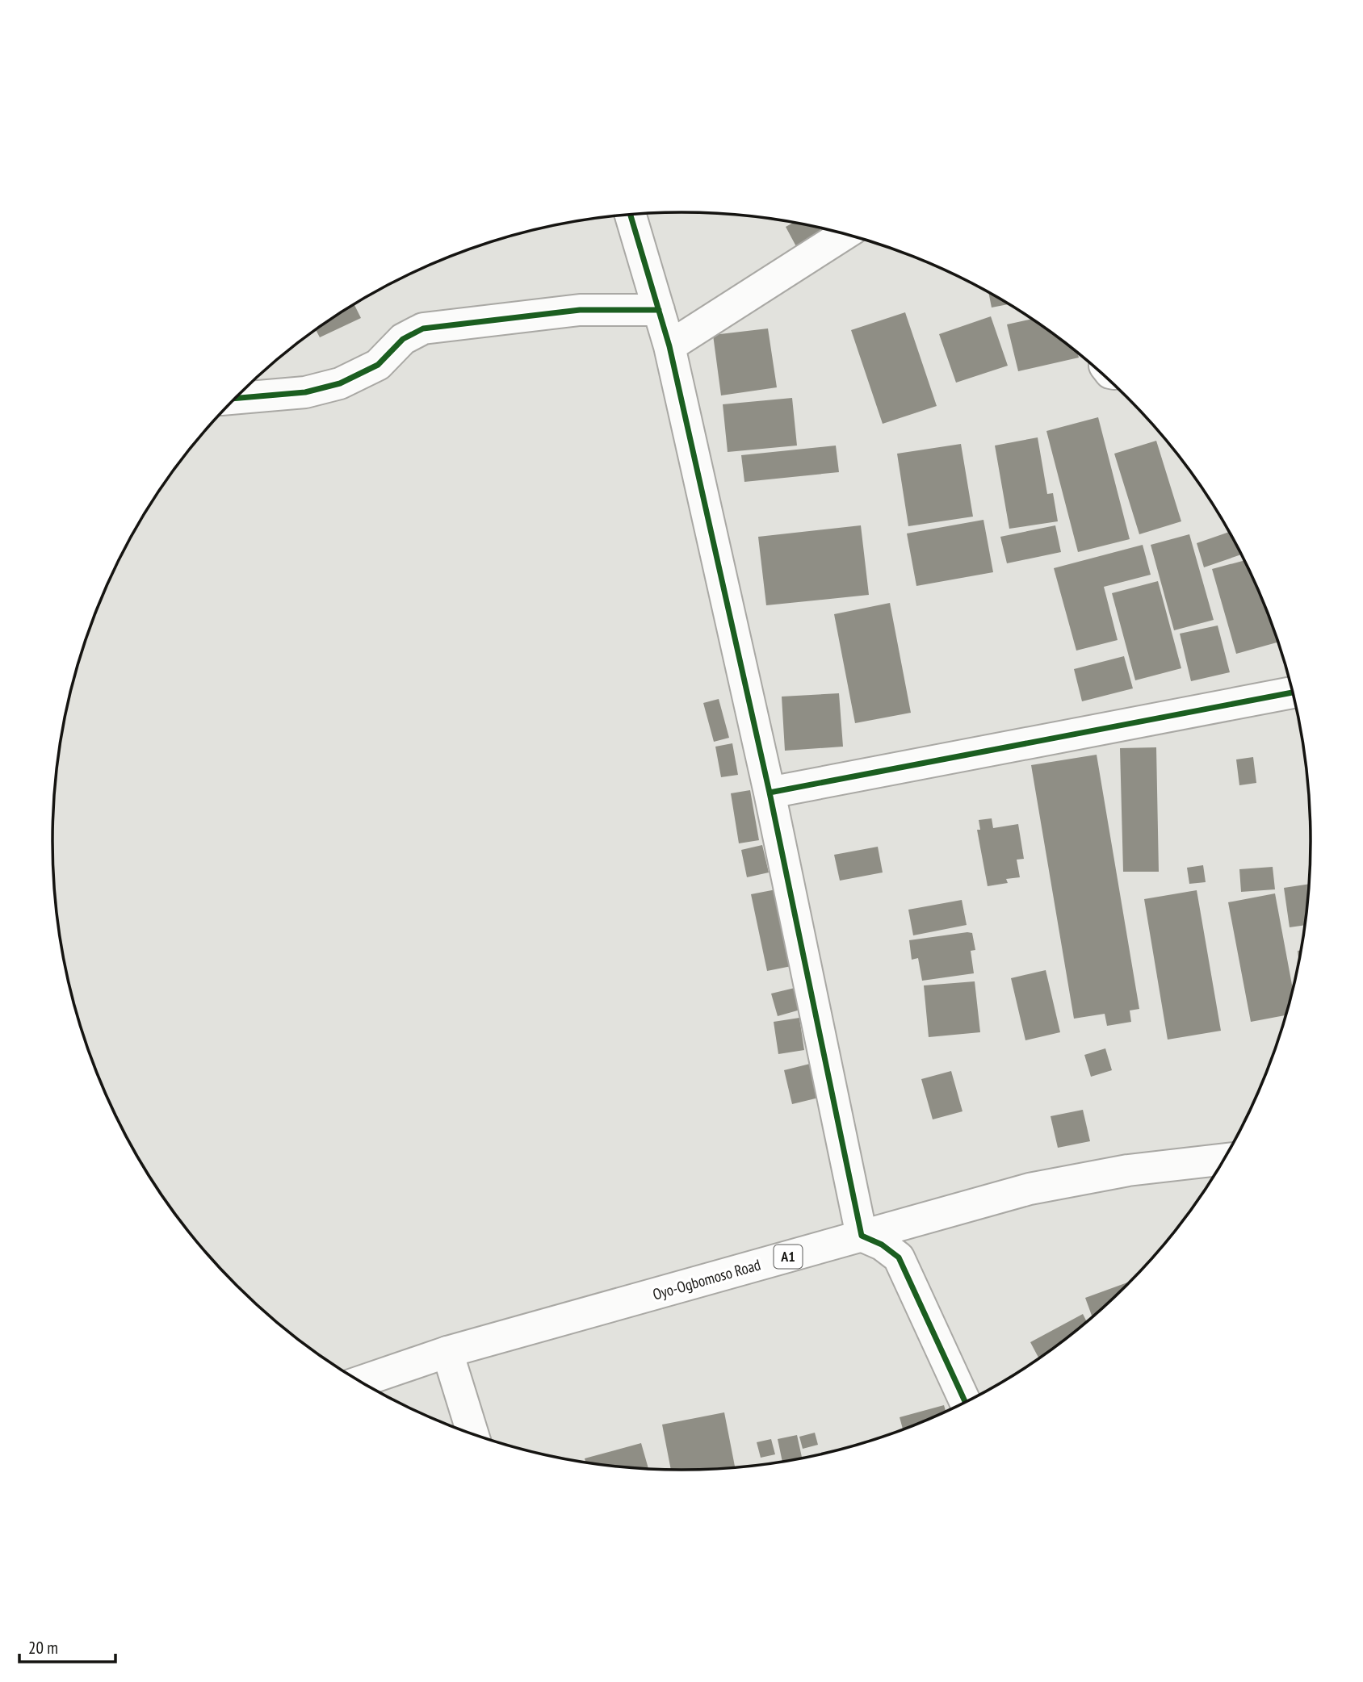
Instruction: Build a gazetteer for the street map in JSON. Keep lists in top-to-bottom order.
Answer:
{
  "streets": {
    "main road": ["A1", "Oyo-Ogbomoso Road"]
  },
  "scale_bar": "20 m"
}
